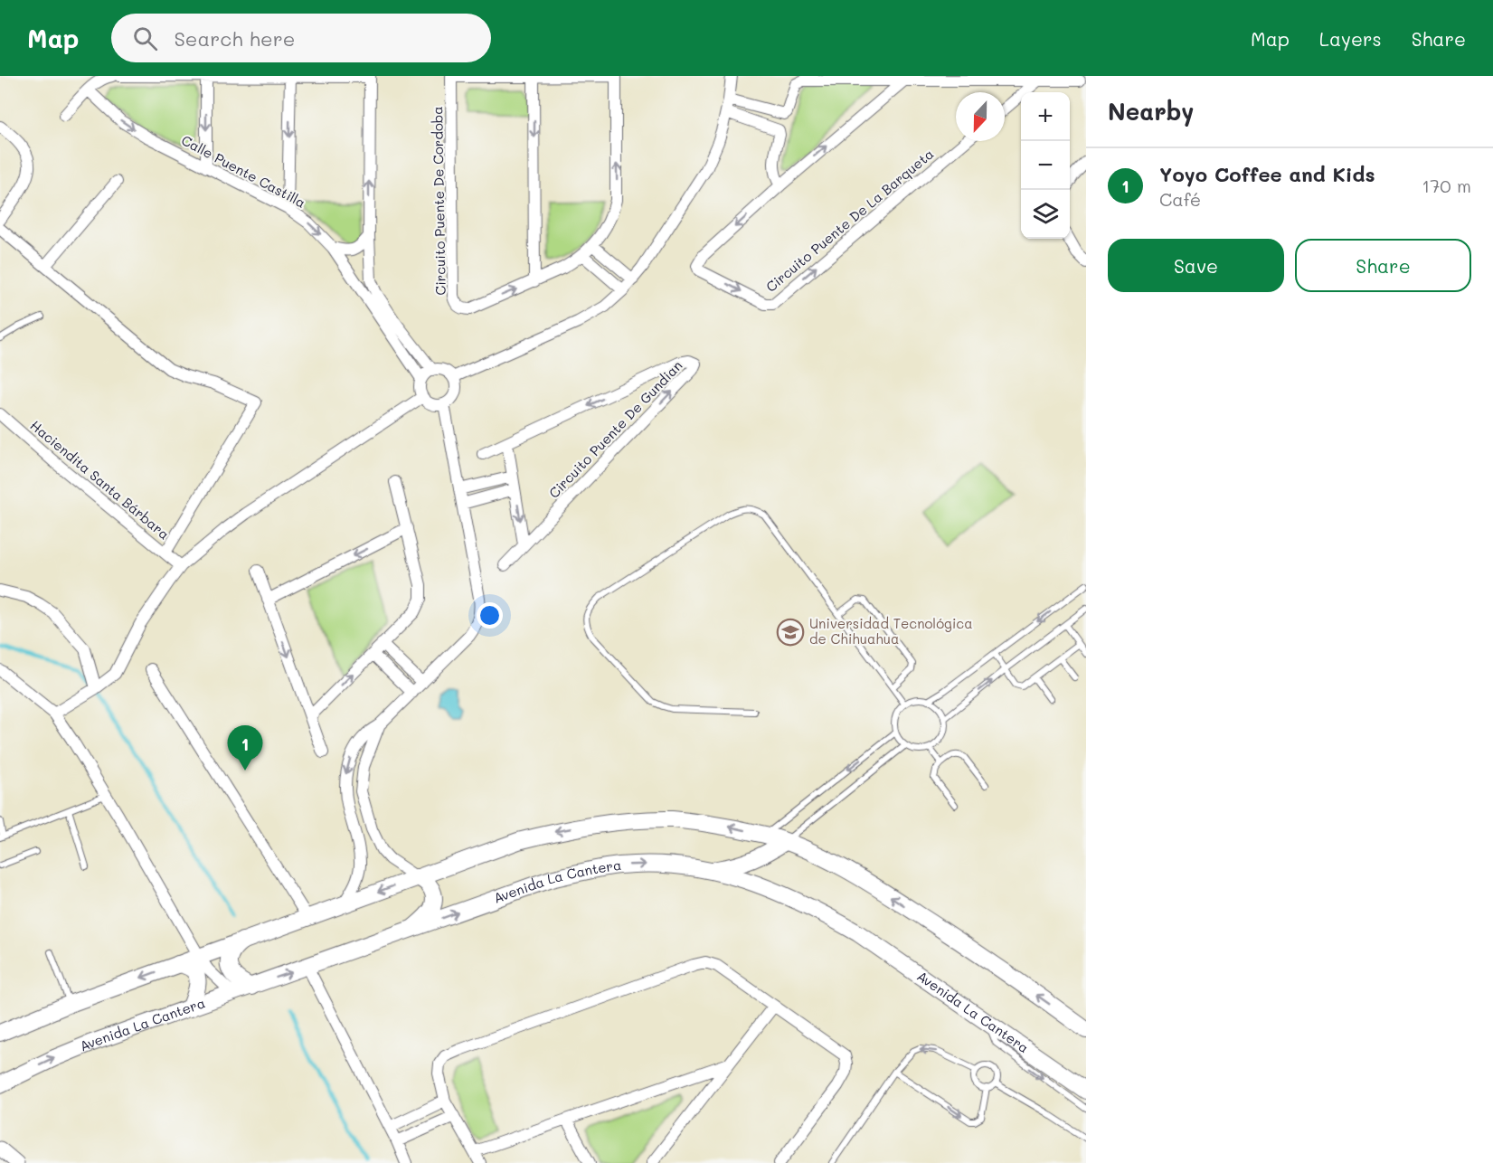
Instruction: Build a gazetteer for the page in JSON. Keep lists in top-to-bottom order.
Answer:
{
  "streets": {
    "main road": ["Avenida La Cantera"],
    "street": [
      "Calle Puente Castilla",
      "Circuito Puente De Cordoba",
      "Circuito Puente De La Barqueta",
      "Circuito Puente De Gundian",
      "Haciendita Santa Bárbara"
    ]
  },
  "places": {
    "school or university": ["Universidad Tecnológica de Chihuahua"]
  },
  "north": "bottom",
  "page": {
    "header": "Map",
    "search": "Search here",
    "nav": ["Map", "Layers", "Share"],
    "heading": "Nearby",
    "map_buttons": ["+", "−"],
    "list": [
      {
        "mark": "1",
        "name": "Yoyo Coffee and Kids",
        "note": "Café",
        "value": "170 m"
      }
    ],
    "buttons": ["Save", "Share"],
    "pins": "1"
  }
}
